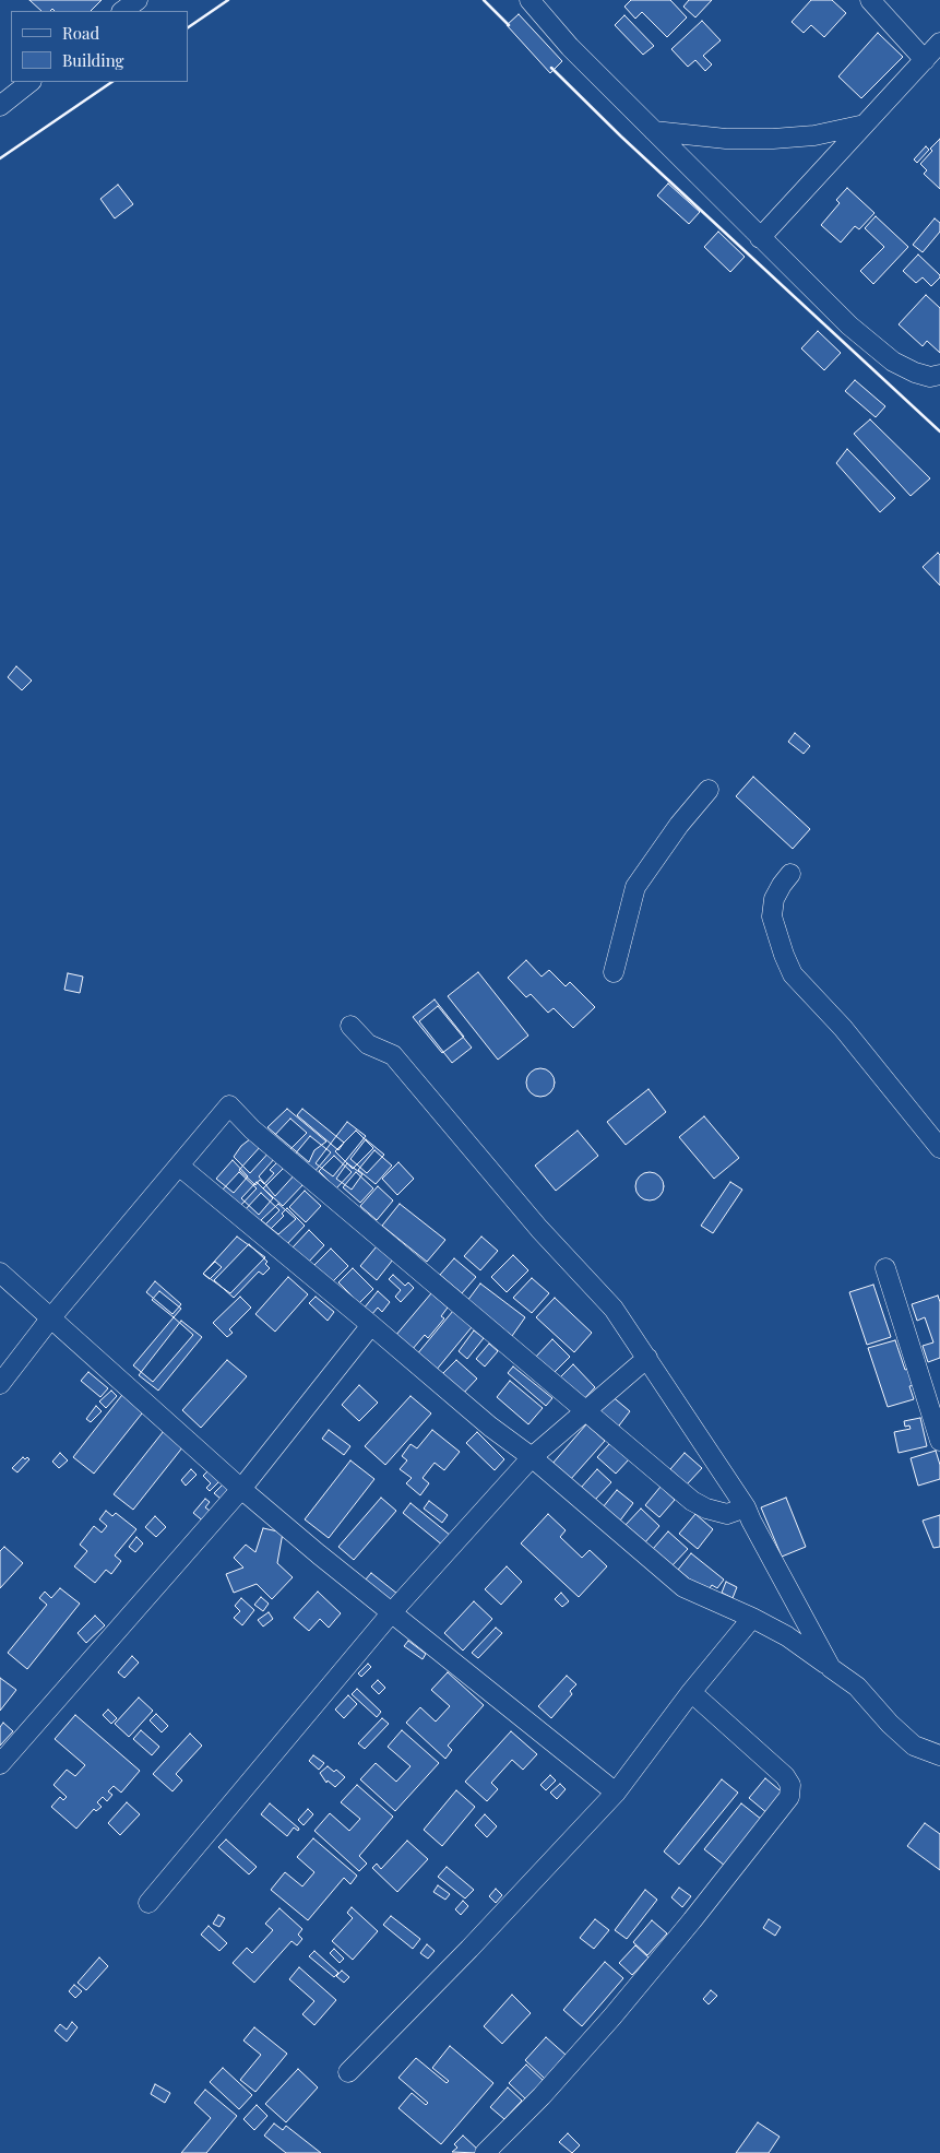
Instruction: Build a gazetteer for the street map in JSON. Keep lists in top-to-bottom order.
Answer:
{
  "legend": ["Road", "Building"]
}
